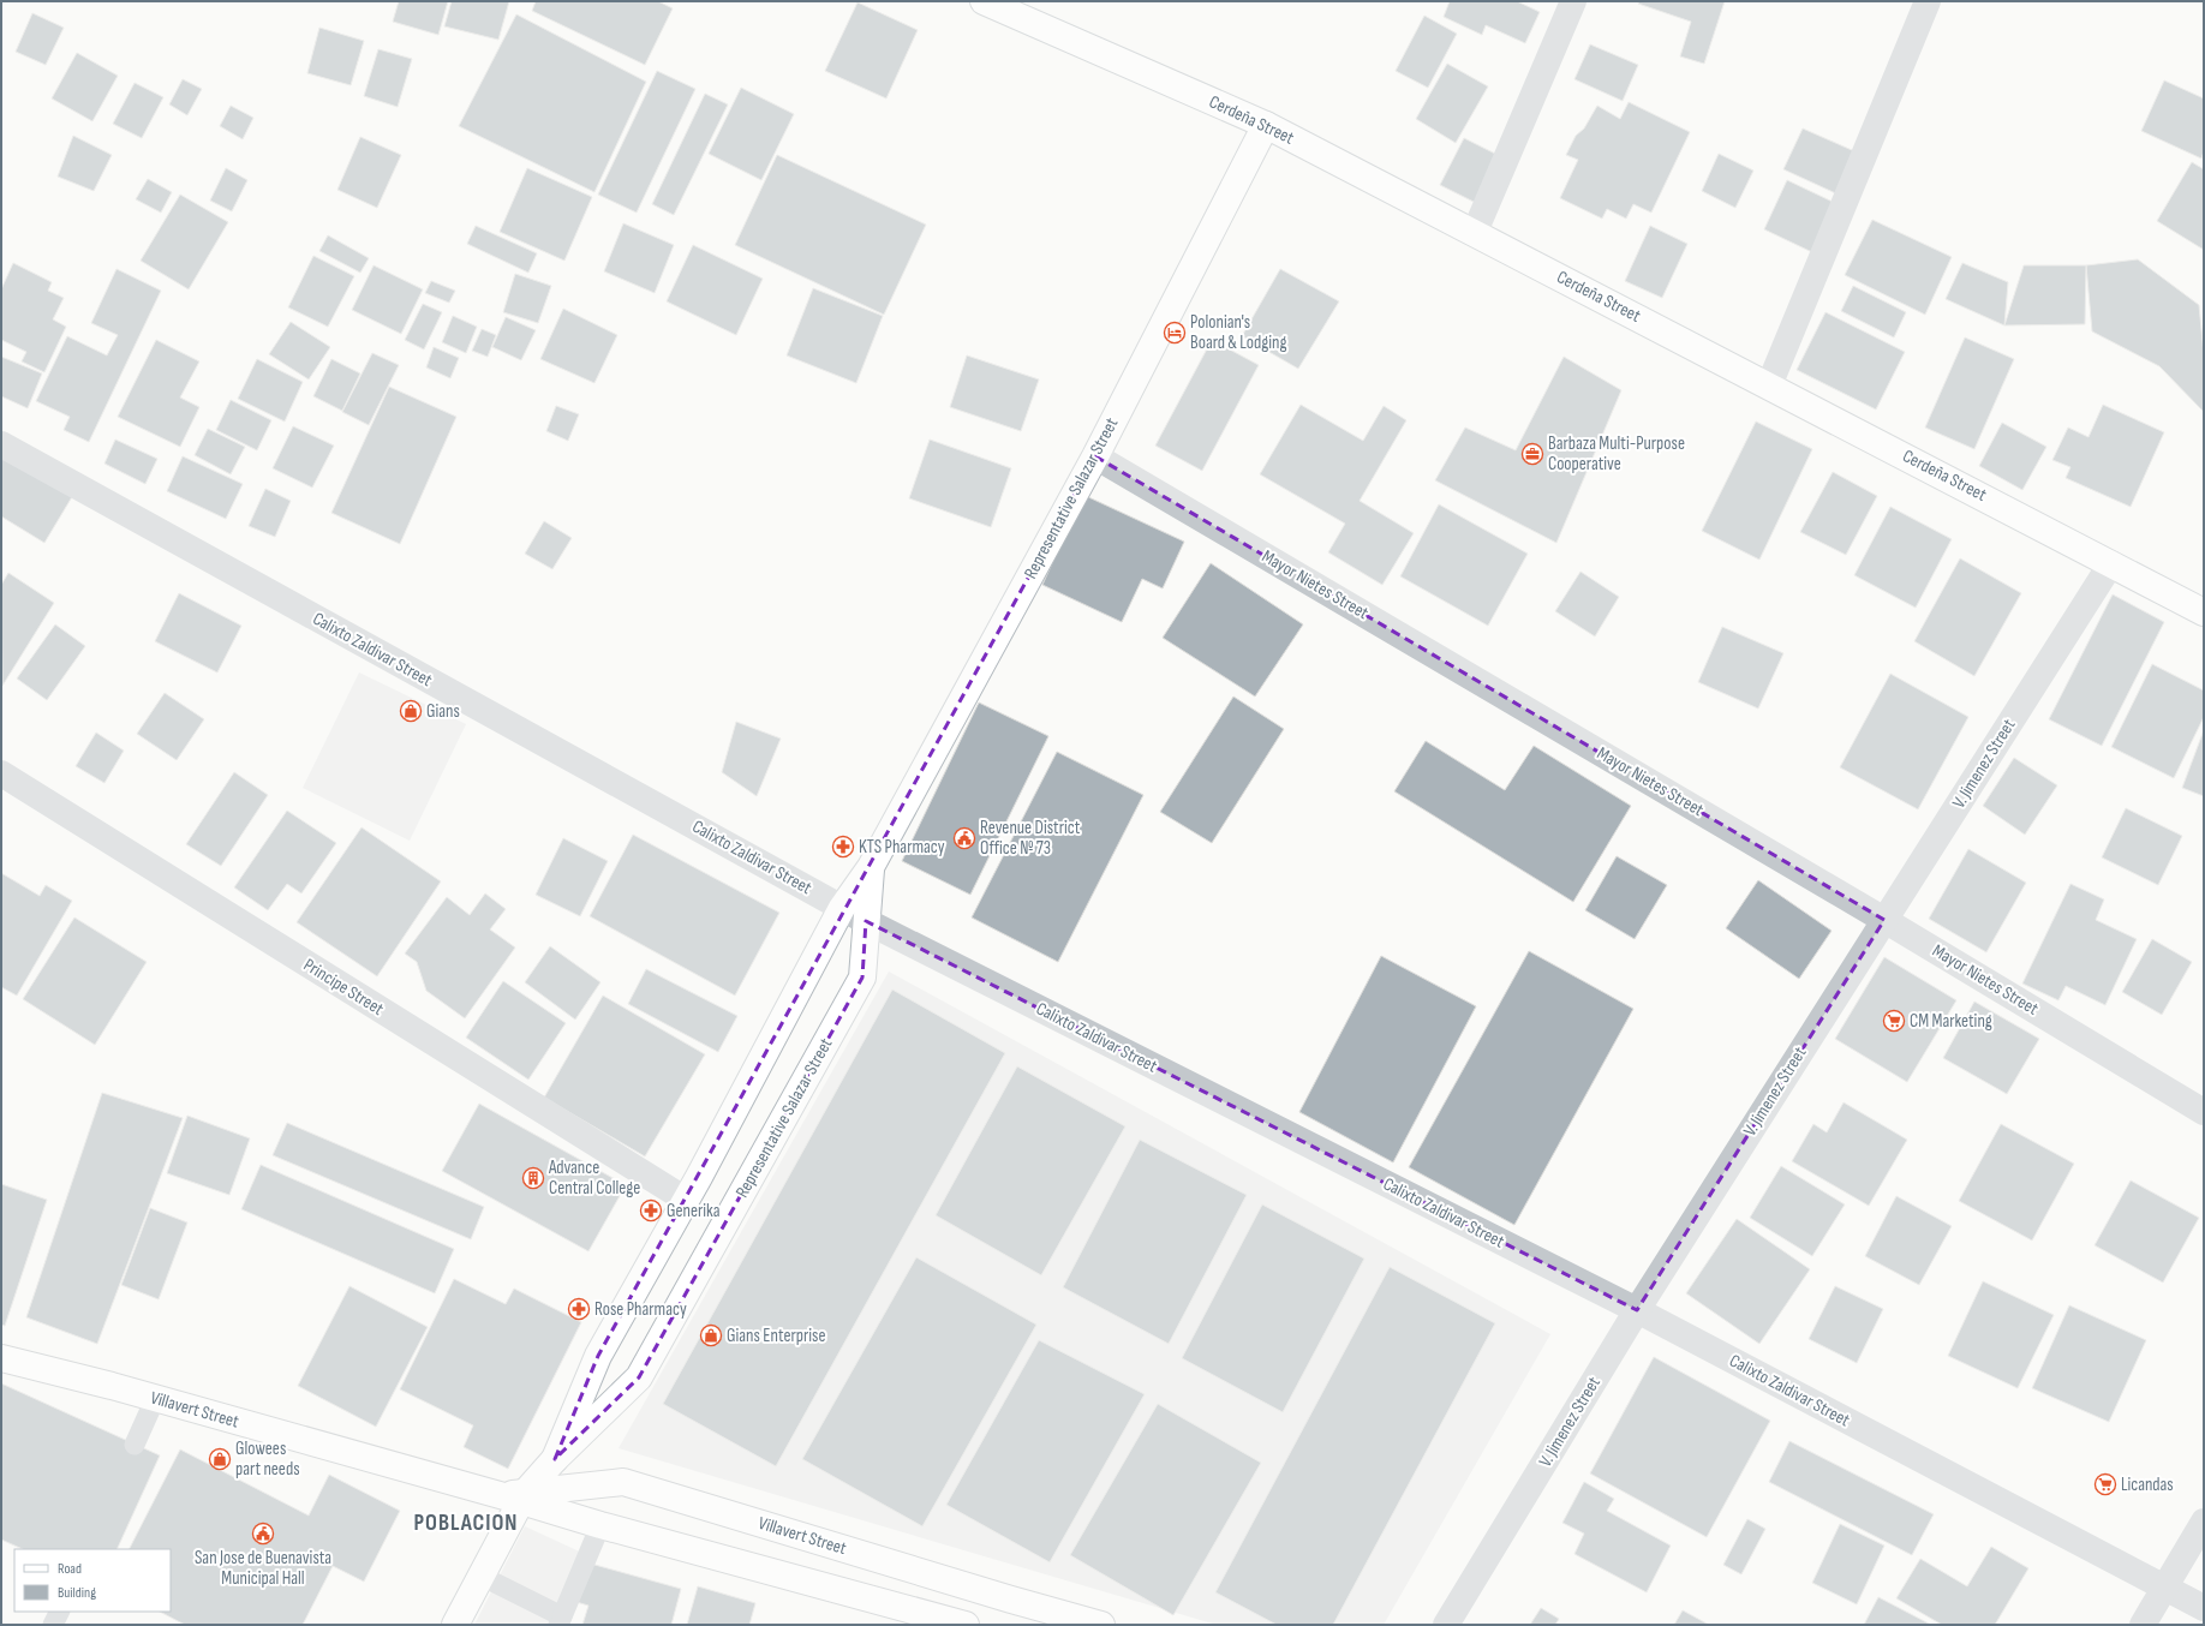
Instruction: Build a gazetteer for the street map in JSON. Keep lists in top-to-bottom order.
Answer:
{
  "streets": {
    "main road": ["Cerdeña Street", "Representative Salazar Street", "Villavert Street"],
    "street": [
      "Mayor Nietes Street",
      "Calixto Zaldivar Street",
      "V. Jimenez Street",
      "Principe Street"
    ]
  },
  "crossings": [
    ["Cerdeña Street", "Representative Salazar Street"],
    ["Cerdeña Street", "V. Jimenez Street"],
    ["Representative Salazar Street", "Mayor Nietes Street"],
    ["Representative Salazar Street", "Calixto Zaldivar Street"],
    ["Representative Salazar Street", "Principe Street"],
    ["Representative Salazar Street", "Villavert Street"],
    ["Mayor Nietes Street", "V. Jimenez Street"],
    ["Calixto Zaldivar Street", "V. Jimenez Street"]
  ],
  "districts": ["POBLACION"],
  "places": {
    "hotel": ["Polonian's Board & Lodging"],
    "office": ["Barbaza Multi-Purpose Cooperative"],
    "shop": ["Gians", "Gians Enterprise", "Glowees part needs"],
    "public building": ["Revenue District Office № 73", "San Jose de Buenavista Municipal Hall"],
    "pharmacy": ["KTS Pharmacy", "Generika", "Rose Pharmacy"],
    "supermarket": ["CM Marketing", "Licandas"],
    "building": ["Advance Central College"]
  },
  "legend": ["Road", "Building"]
}
